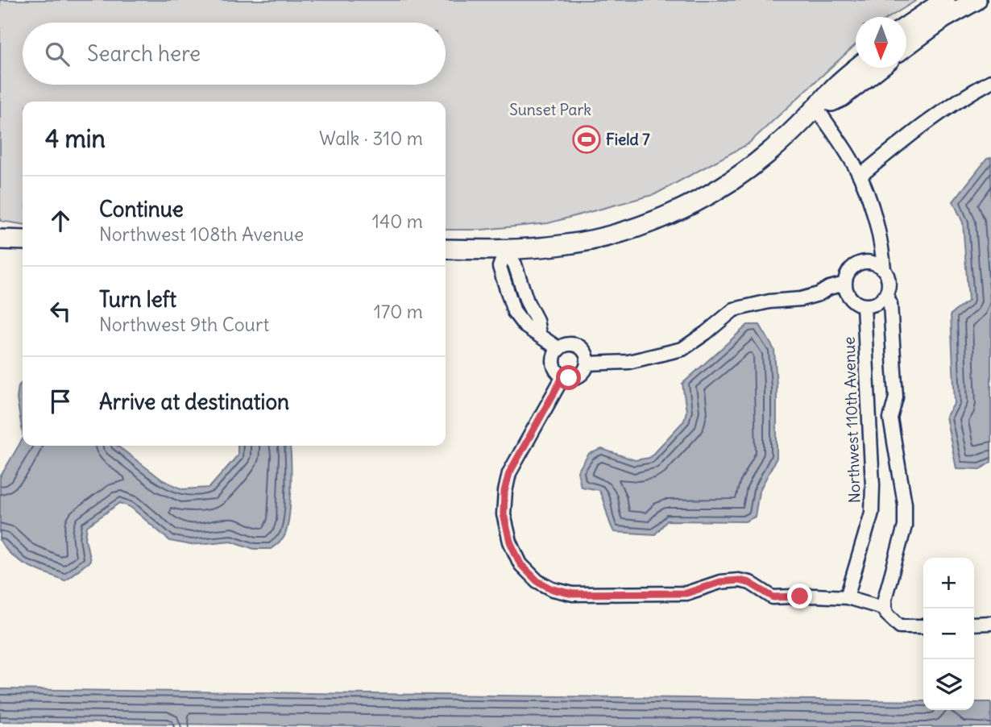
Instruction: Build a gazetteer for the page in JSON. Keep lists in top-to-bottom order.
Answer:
{
  "streets": {
    "street": ["Northwest 110th Avenue"]
  },
  "parks": ["Sunset Park"],
  "places": {
    "sports": ["Field 7"]
  },
  "north": "bottom",
  "page": {
    "search": "Search here",
    "heading": ["4 min", "Walk · 310 m"],
    "list": [
      ["Continue", "Northwest 108th Avenue", "140 m"],
      ["Turn left", "Northwest 9th Court", "170 m"],
      "Arrive at destination"
    ],
    "map_buttons": ["+", "−"]
  }
}
